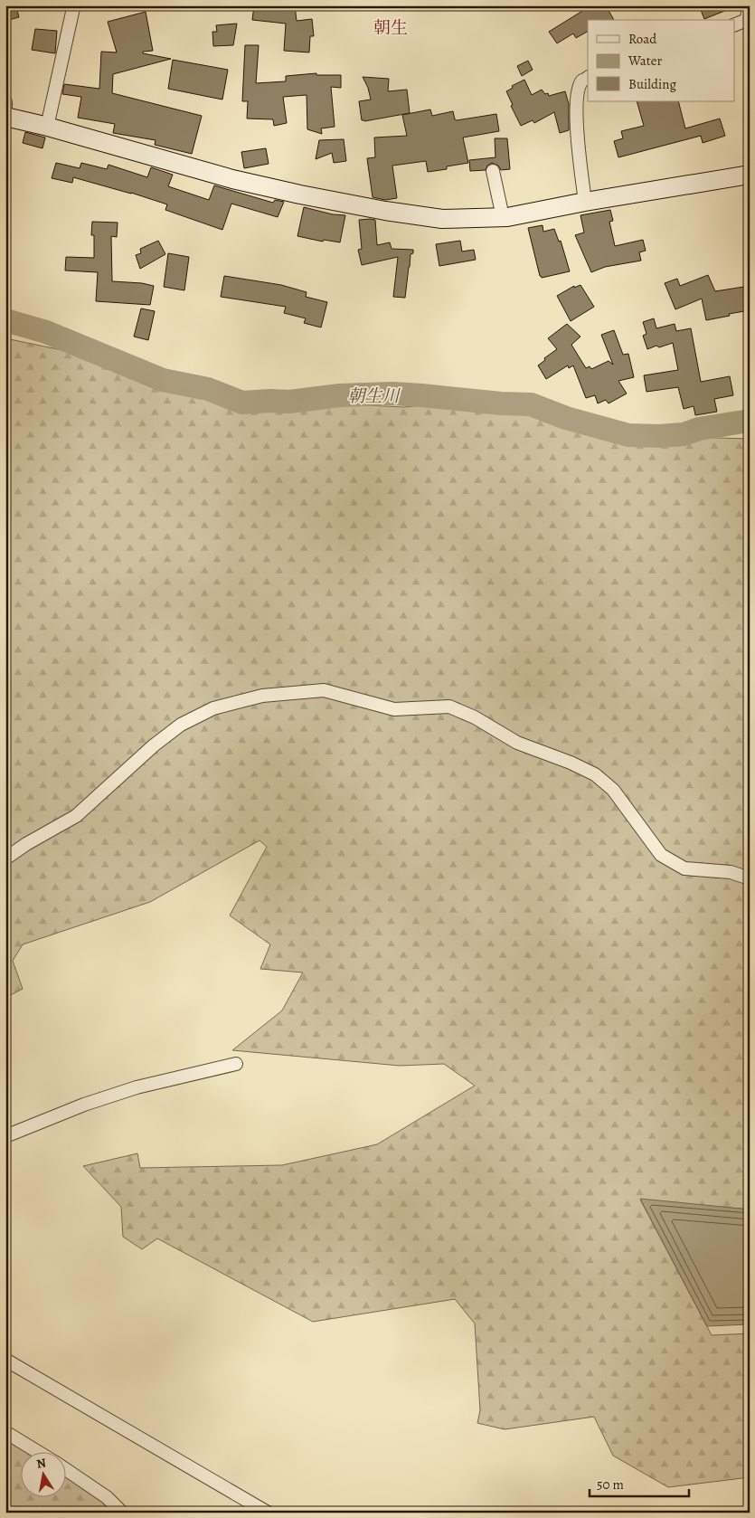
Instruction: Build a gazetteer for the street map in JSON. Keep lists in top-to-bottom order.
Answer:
{
  "districts": ["朝生"],
  "water": ["朝生川"],
  "legend": ["Road", "Water", "Building"],
  "scale_bar": "50 m",
  "north": "top"
}
